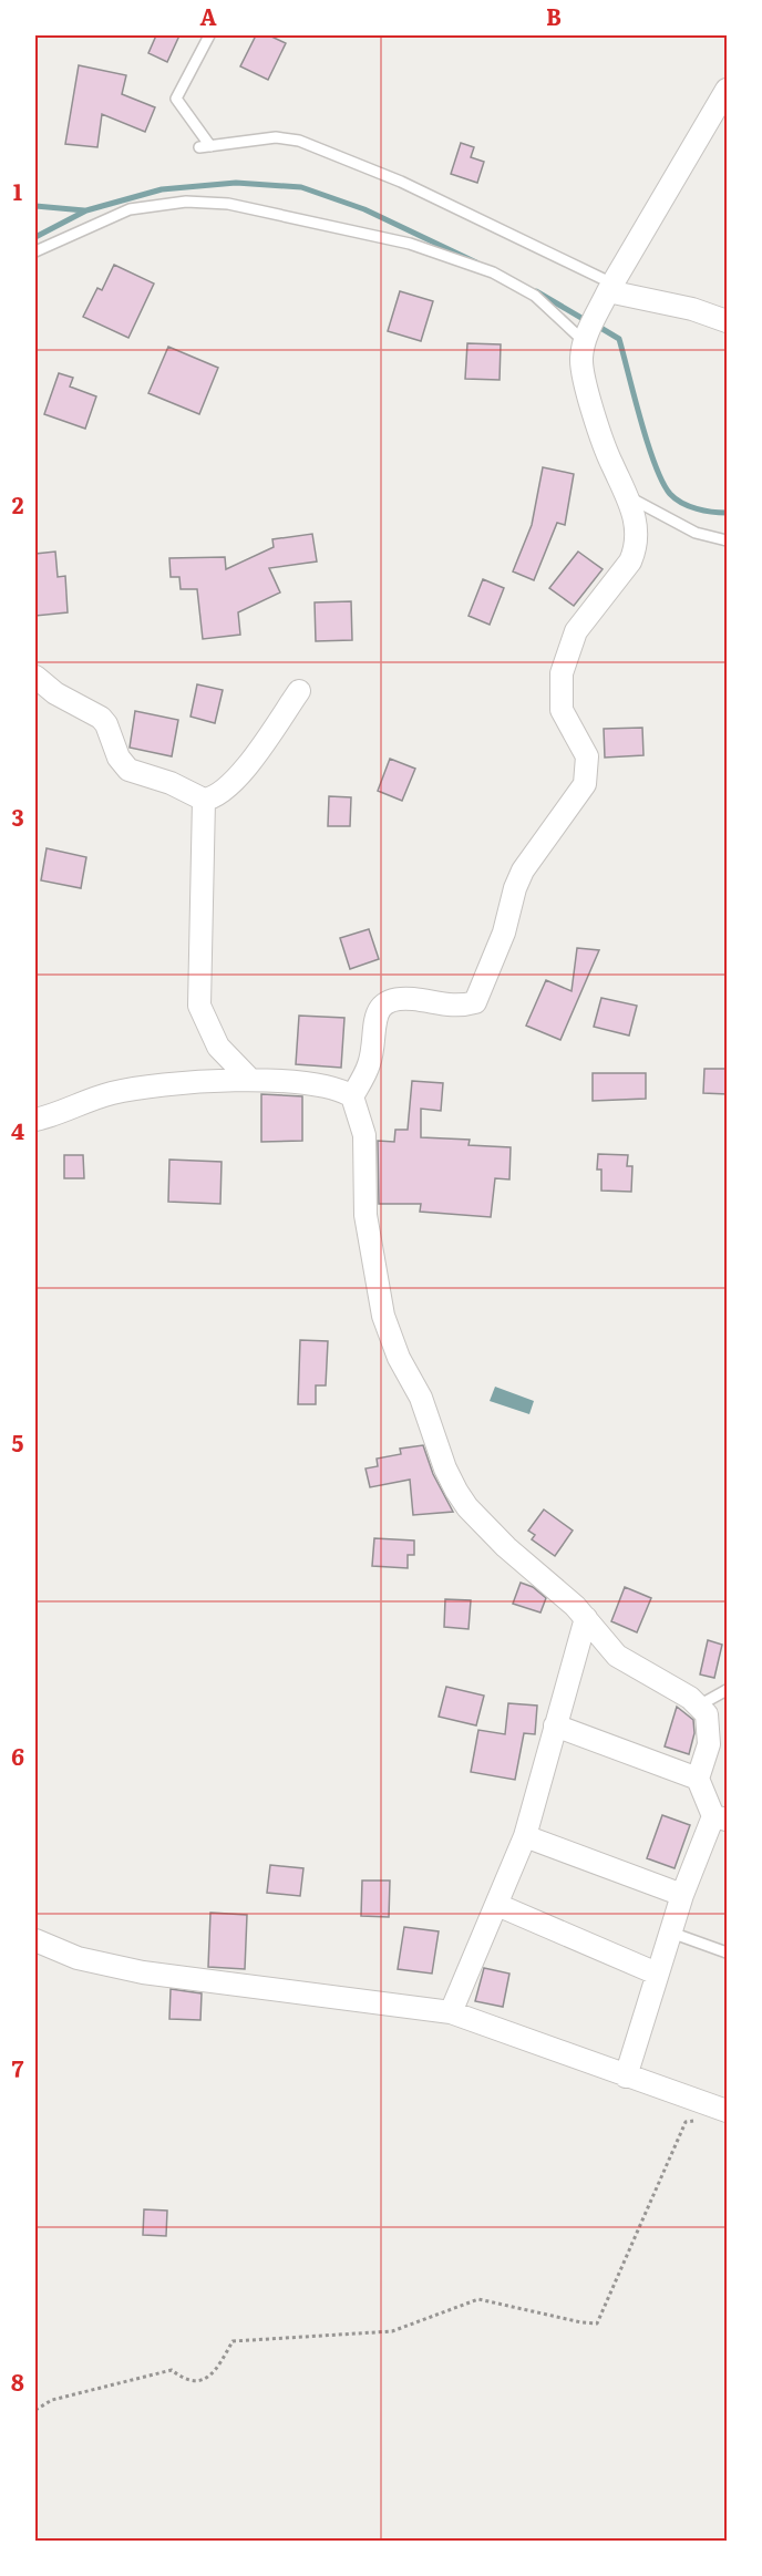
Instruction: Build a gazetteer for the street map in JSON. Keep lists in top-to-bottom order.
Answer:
{
  "grid": {
    "columns": ["A", "B"],
    "rows": [
      "1",
      "2",
      "3",
      "4",
      "5",
      "6",
      "7",
      "8"
    ]
  }
}
